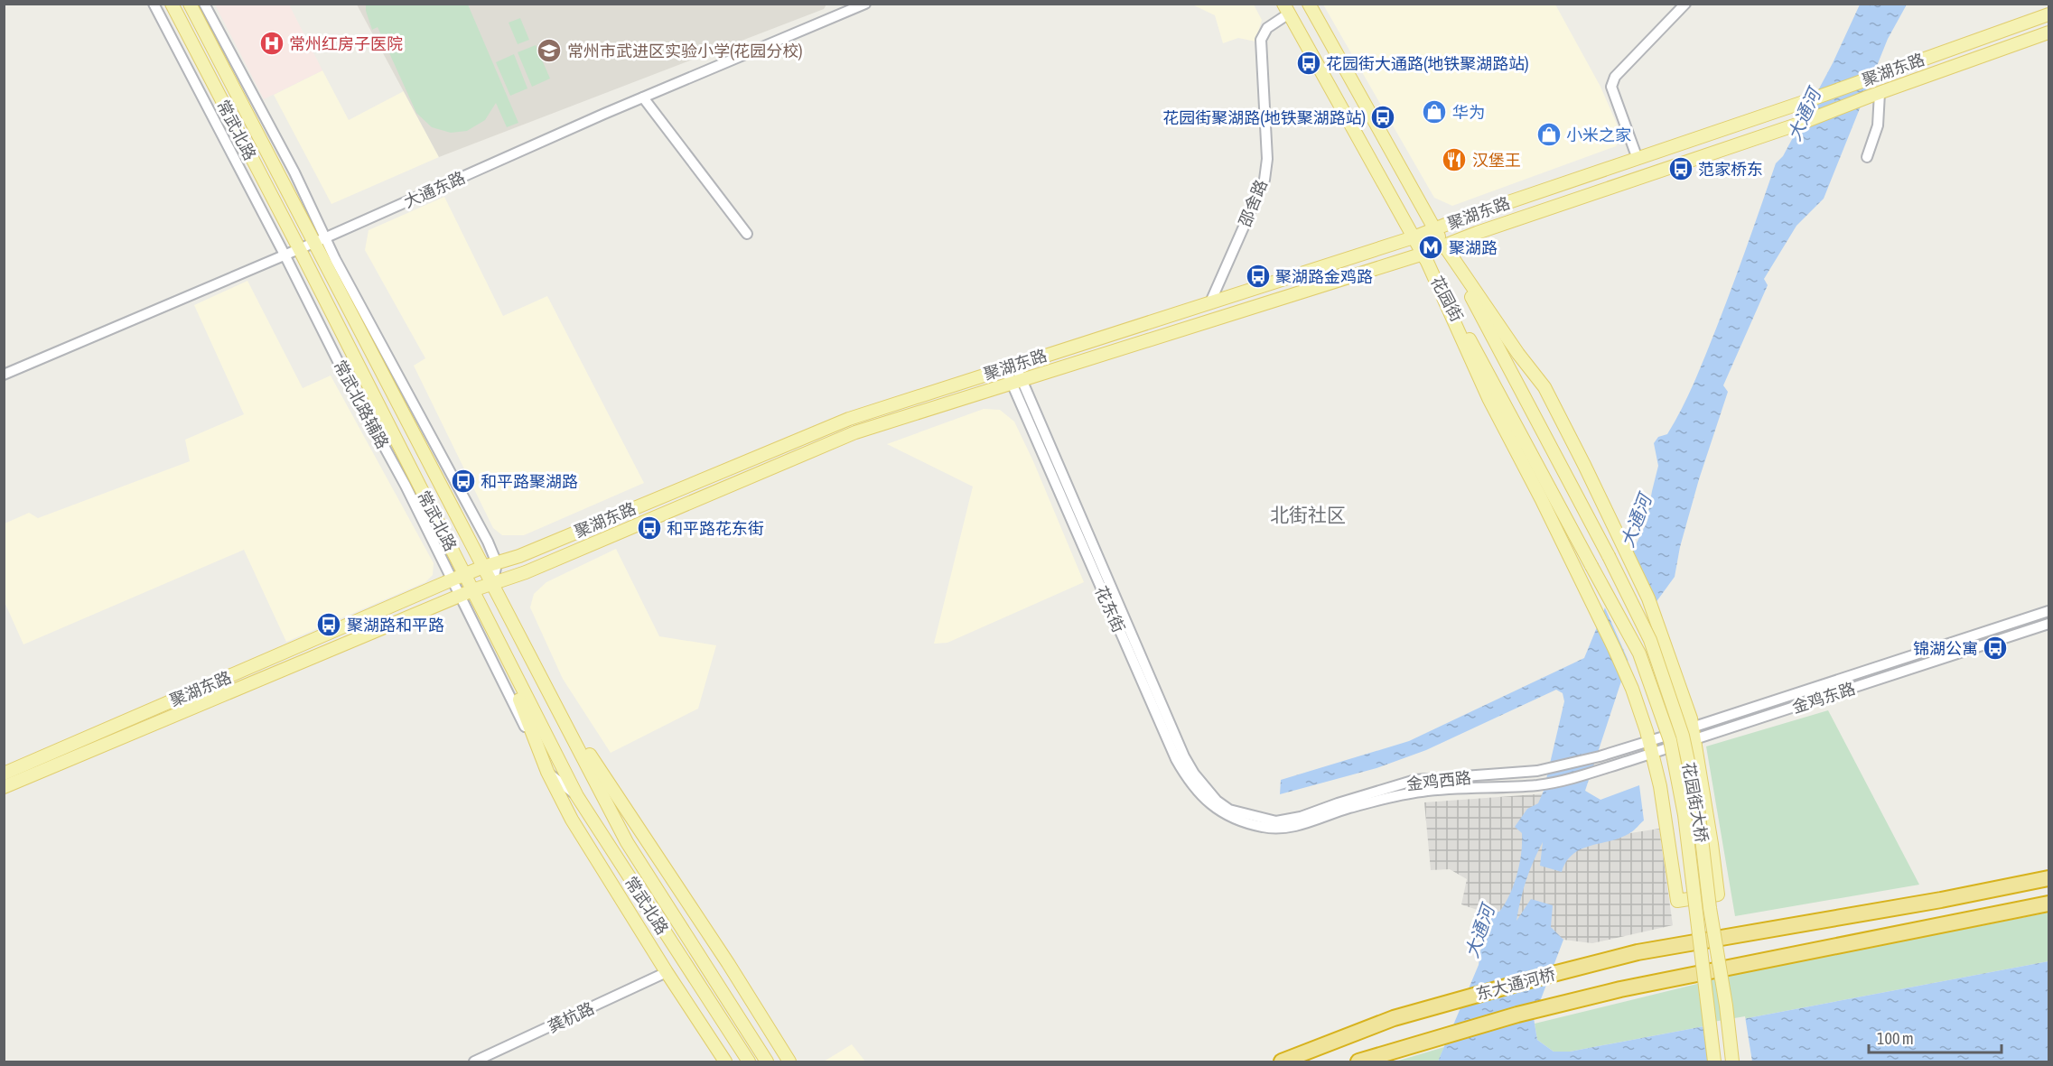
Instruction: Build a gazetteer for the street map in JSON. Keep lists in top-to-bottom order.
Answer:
{
  "streets": {
    "highway": ["东大通河桥"],
    "main road": [
      "聚湖东路",
      "常武北路",
      "花园街",
      "花园街大桥"
    ],
    "street": [
      "大通东路",
      "邵舍路",
      "常武北路辅路",
      "花东街",
      "金鸡东路",
      "金鸡西路",
      "龚杭路"
    ]
  },
  "crossings": [
    ["聚湖东路", "常武北路"],
    ["聚湖东路", "邵舍路"],
    ["聚湖东路", "花园街"],
    ["聚湖东路", "常武北路辅路"],
    ["聚湖东路", "花东街"],
    ["常武北路", "大通东路"],
    ["常武北路", "常武北路辅路"],
    ["大通东路", "常武北路辅路"],
    ["邵舍路", "花园街"],
    ["花园街", "花园街大桥"],
    ["花东街", "金鸡西路"],
    ["金鸡东路", "金鸡西路"]
  ],
  "districts": ["北街社区"],
  "water": ["大通河"],
  "places": {
    "hospital": ["常州红房子医院"],
    "school or university": ["常州市武进区实验小学(花园分校)"],
    "bus stop": [
      "花园街大通路(地铁聚湖路站)",
      "花园街聚湖路(地铁聚湖路站)",
      "范家桥东",
      "聚湖路金鸡路",
      "和平路聚湖路",
      "和平路花东街",
      "聚湖路和平路",
      "锦湖公寓"
    ],
    "shop": ["华为", "小米之家"],
    "restaurant": ["汉堡王"],
    "metro station": ["聚湖路"]
  },
  "scale_bar": "100 m"
}
